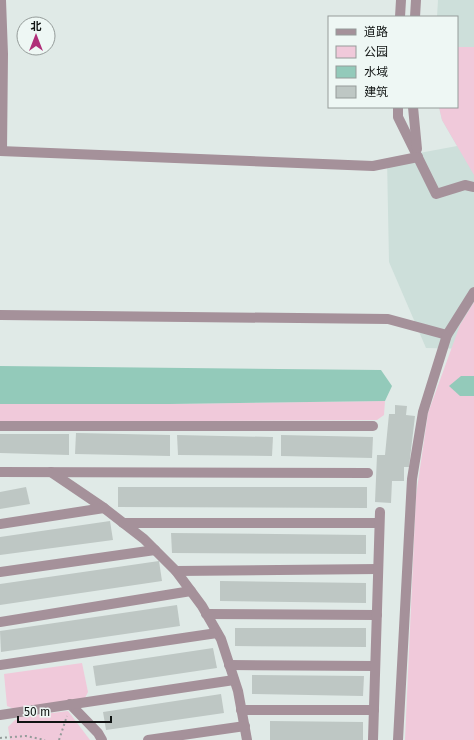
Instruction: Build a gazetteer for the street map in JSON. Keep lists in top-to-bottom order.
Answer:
{
  "legend": [
    "道路",
    "公园",
    "水域",
    "建筑"
  ],
  "scale_bar": "50 m",
  "north": "top"
}
